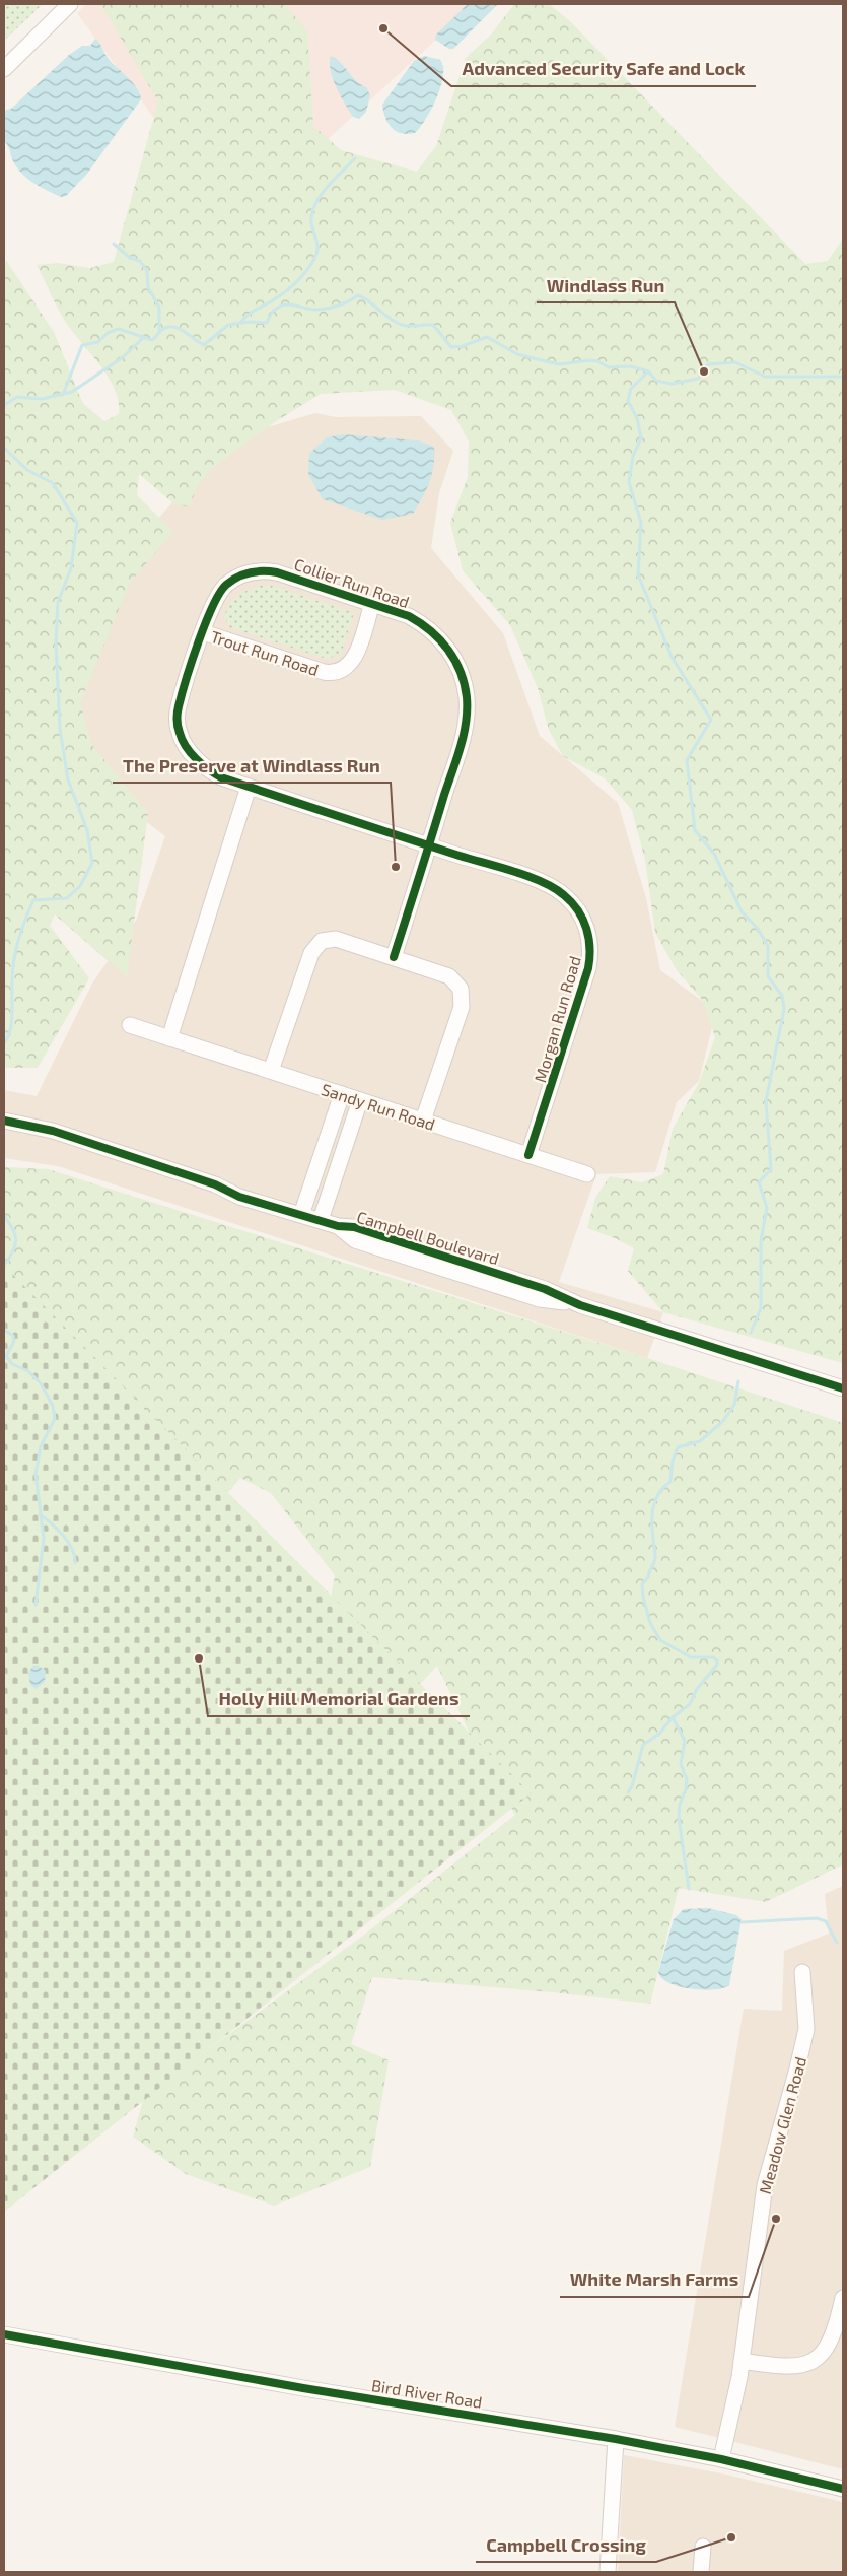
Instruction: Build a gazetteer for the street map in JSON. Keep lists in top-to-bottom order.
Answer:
{
  "streets": {
    "street": [
      "Collier Run Road",
      "Trout Run Road",
      "Morgan Run Road",
      "Sandy Run Road",
      "Campbell Boulevard",
      "Meadow Glen Road",
      "Bird River Road"
    ]
  },
  "crossings": [
    ["Collier Run Road", "Trout Run Road"],
    ["Collier Run Road", "Morgan Run Road"],
    ["Morgan Run Road", "Sandy Run Road"],
    ["Meadow Glen Road", "Bird River Road"]
  ],
  "places": [
    "Advanced Security Safe and Lock",
    "Windlass Run",
    "The Preserve at Windlass Run",
    "Holly Hill Memorial Gardens",
    "White Marsh Farms",
    "Campbell Crossing"
  ]
}
